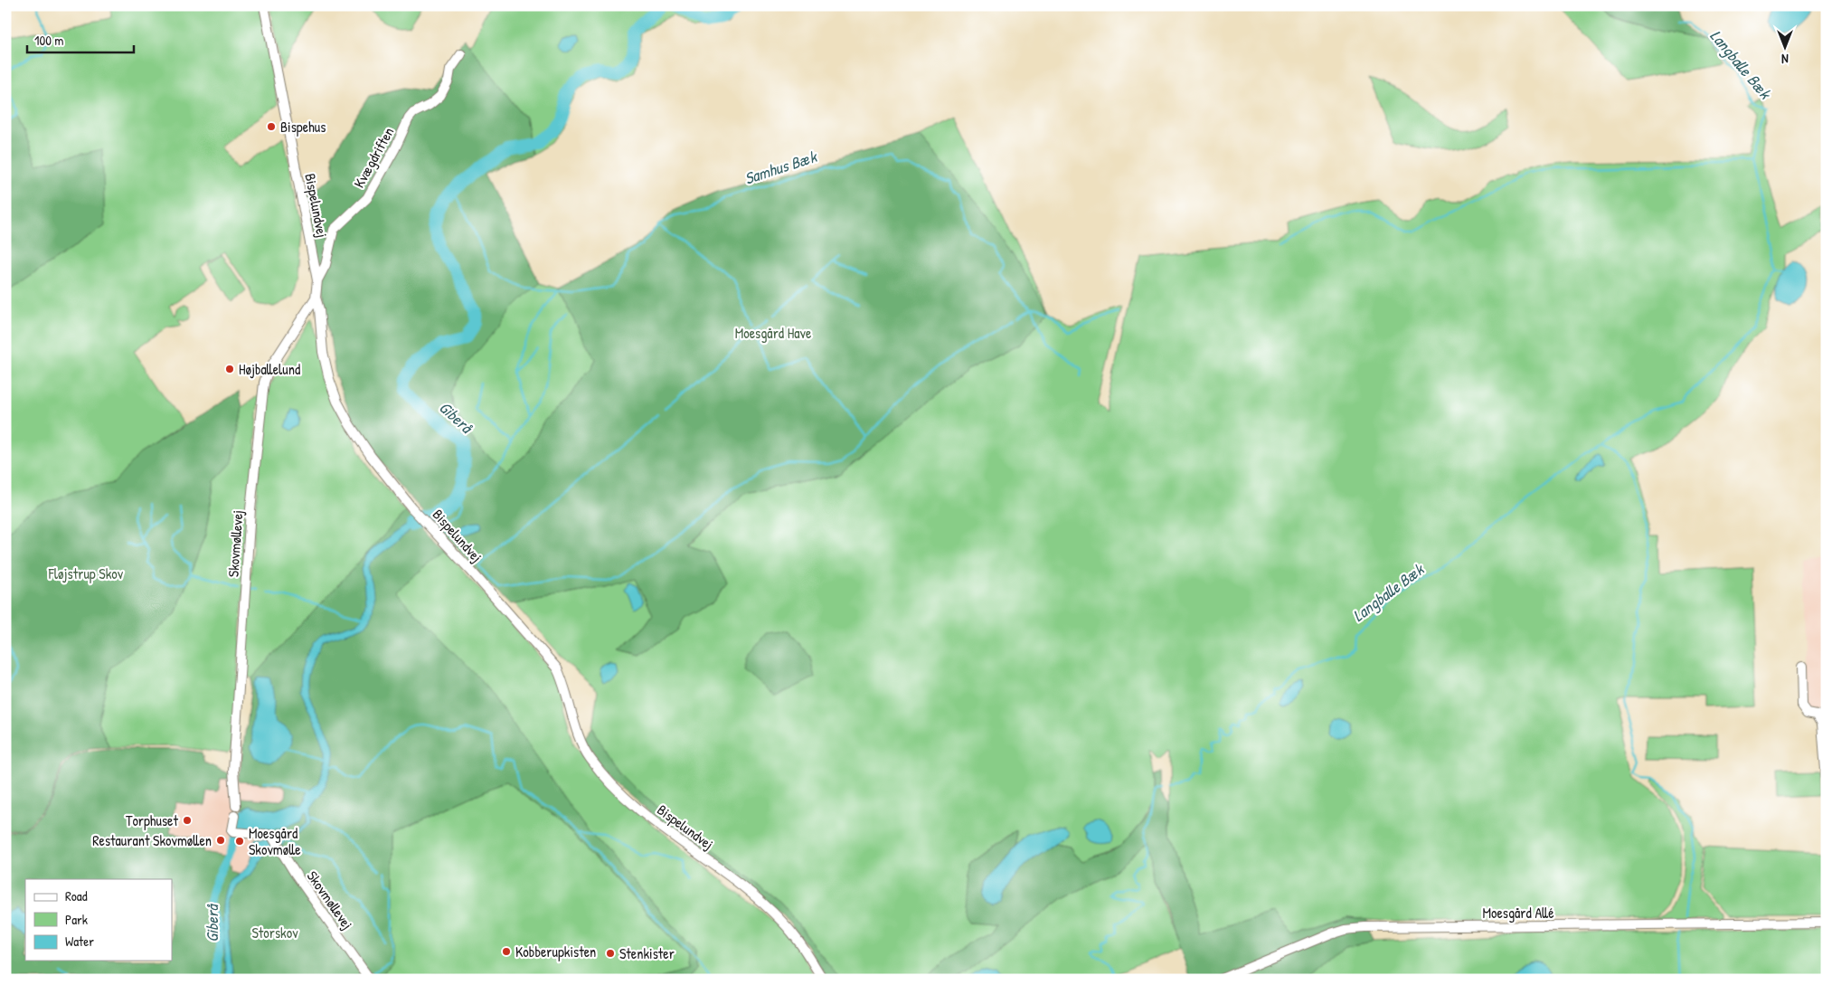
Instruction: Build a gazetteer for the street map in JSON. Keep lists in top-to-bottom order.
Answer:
{
  "streets": {
    "street": [
      "Kvægdriften",
      "Bispelundvej",
      "Skovmøllevej",
      "Moesgård Allé"
    ]
  },
  "crossings": [
    ["Kvægdriften", "Bispelundvej"],
    ["Bispelundvej", "Skovmøllevej"]
  ],
  "water": ["Langballe Bæk", "Samhus Bæk", "Giberå"],
  "parks": ["Moesgård Have", "Fløjstrup Skov", "Storskov"],
  "places": [
    "Bispehus",
    "Højballelund",
    "Torphuset",
    "Restaurant Skovmøllen",
    "Moesgård Skovmølle",
    "Kobberupkisten",
    "Stenkister"
  ],
  "legend": ["Road", "Park", "Water"],
  "scale_bar": "100 m",
  "north": "bottom"
}
